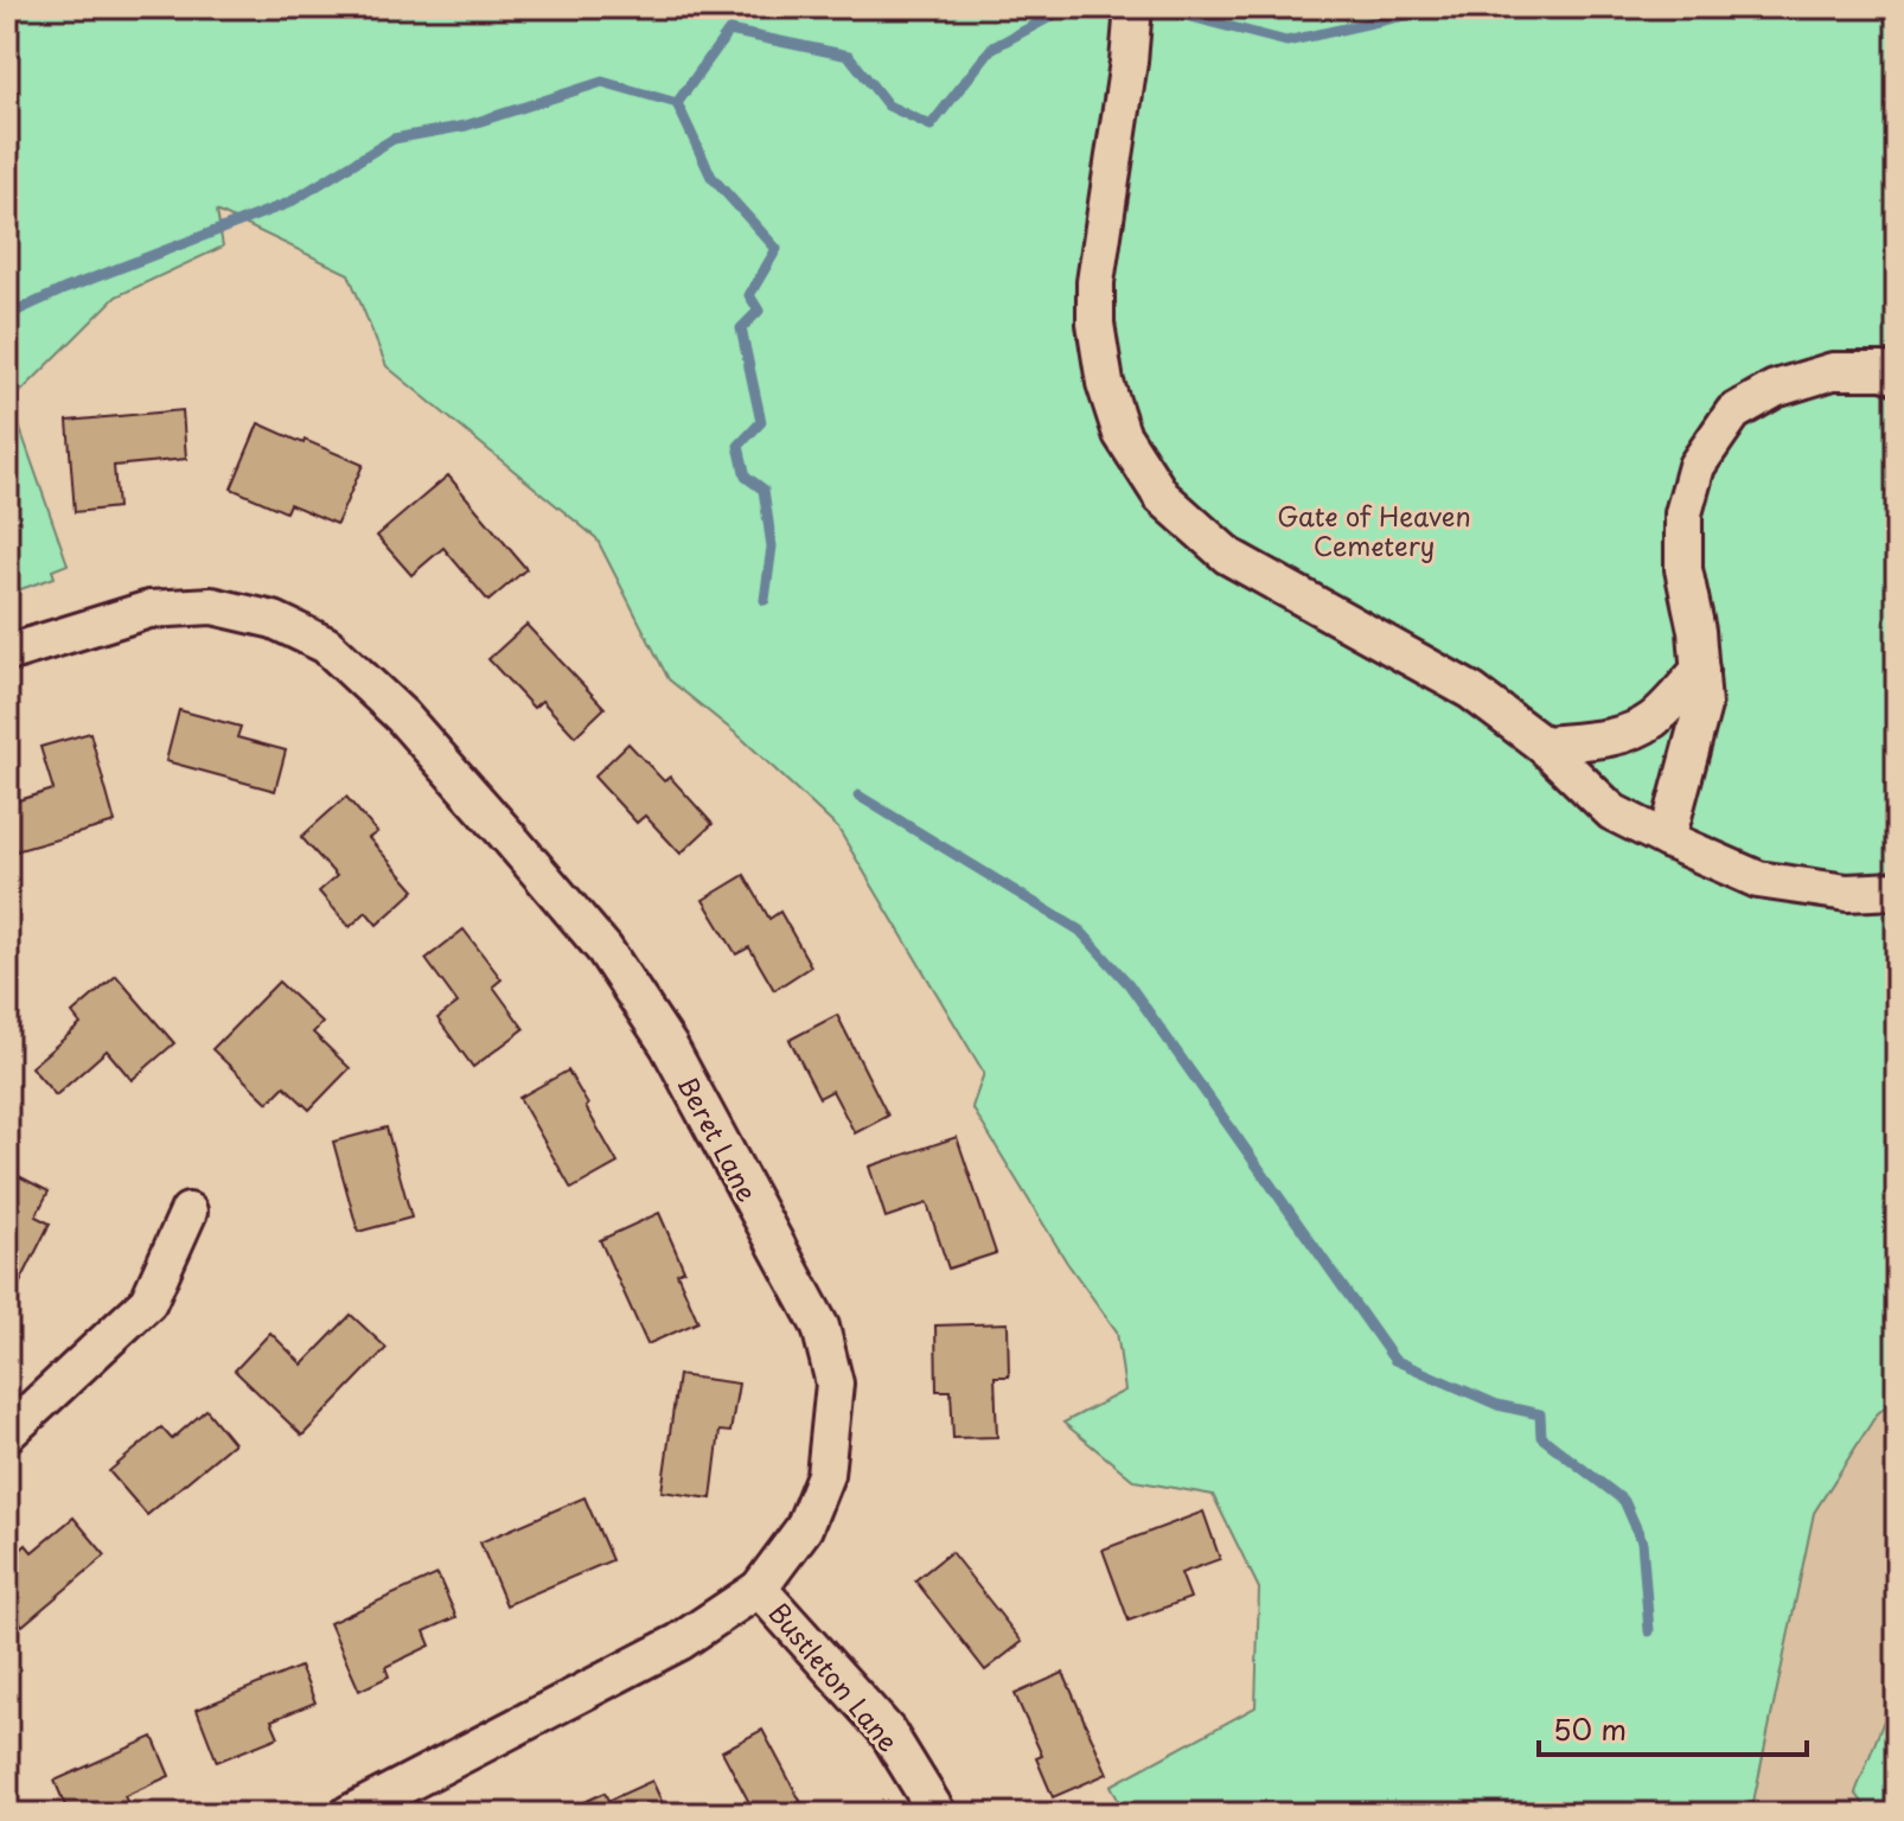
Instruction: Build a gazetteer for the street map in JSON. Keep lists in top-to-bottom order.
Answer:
{
  "streets": {
    "street": ["Beret Lane", "Bustleton Lane"]
  },
  "crossings": [
    ["Beret Lane", "Bustleton Lane"]
  ],
  "parks": ["Gate of Heaven Cemetery"],
  "scale_bar": "50 m"
}
